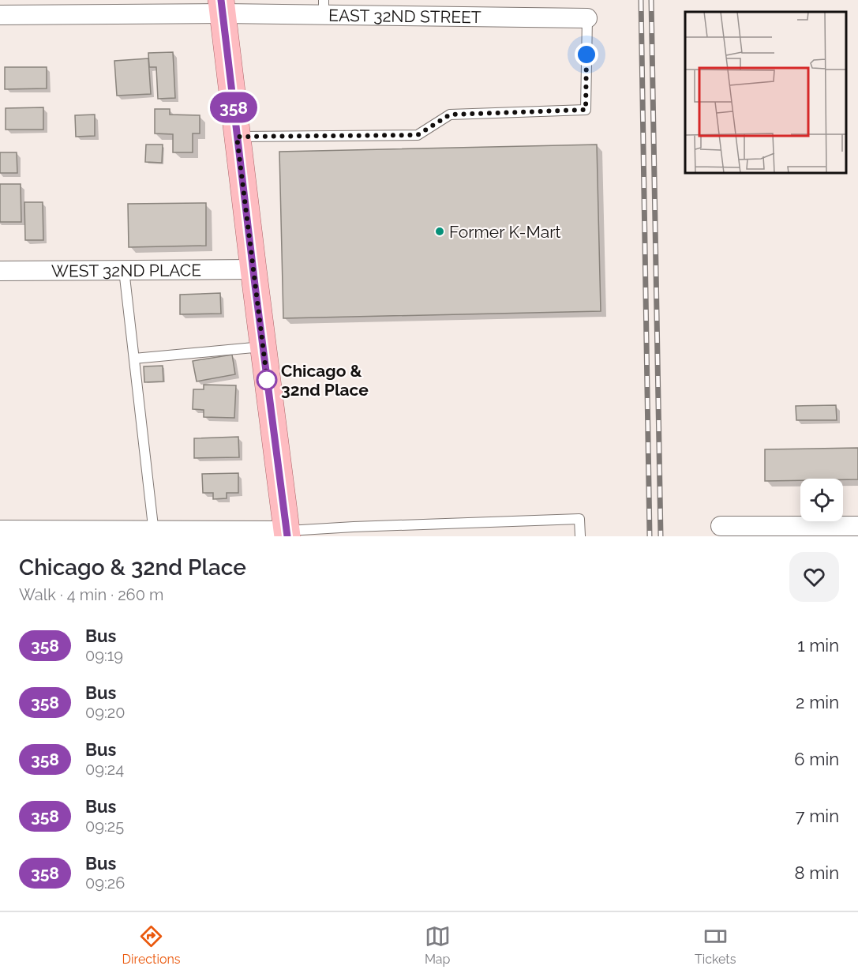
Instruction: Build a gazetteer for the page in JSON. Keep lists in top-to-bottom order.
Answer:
{
  "streets": {
    "street": ["EAST 32ND STREET", "WEST 32ND PLACE"]
  },
  "places": ["Former K-Mart", "Chicago & 32nd Place"],
  "lines": ["bus line 358"],
  "page": {
    "on_map": "358",
    "heading": ["Chicago & 32nd Place", "Walk · 4 min · 260 m"],
    "list": [
      {
        "mark": "358",
        "name": "Bus",
        "note": "09:19",
        "value": "1 min"
      },
      {
        "mark": "358",
        "name": "Bus",
        "note": "09:20",
        "value": "2 min"
      },
      {
        "mark": "358",
        "name": "Bus",
        "note": "09:24",
        "value": "6 min"
      },
      {
        "mark": "358",
        "name": "Bus",
        "note": "09:25",
        "value": "7 min"
      },
      {
        "mark": "358",
        "name": "Bus",
        "note": "09:26",
        "value": "8 min"
      }
    ],
    "tabs": ["Directions", "Map", "Tickets"]
  }
}
